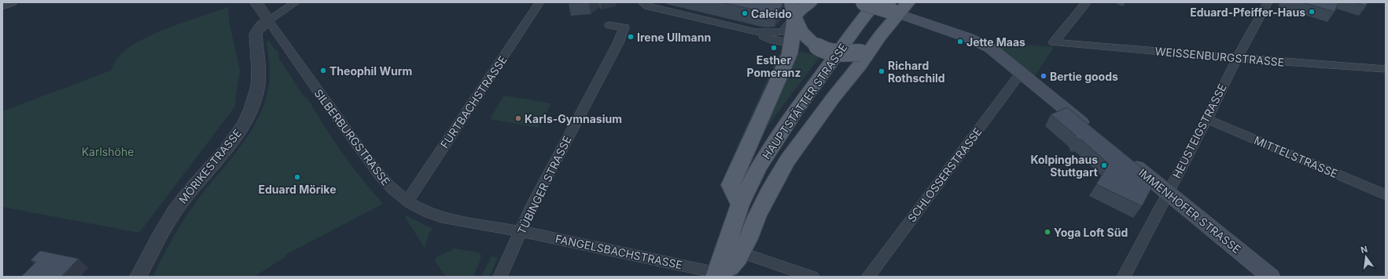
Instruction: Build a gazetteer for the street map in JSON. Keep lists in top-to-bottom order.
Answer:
{
  "streets": {
    "main road": ["HAUPTSTÄTTER STRASSE", "IMMENHOFER STRASSE"],
    "street": [
      "WEISSENBURGSTRASSE",
      "FURTBACHSTRASSE",
      "HEUSTEIGSTRASSE",
      "SILBERBURGSTRASSE",
      "MITTELSTRASSE",
      "MÖRIKESTRASSE",
      "SCHLOSSERSTRASSE",
      "TÜBINGER STRASSE",
      "FANGELSBACHSTRASSE"
    ]
  },
  "crossings": [
    ["WEISSENBURGSTRASSE", "HEUSTEIGSTRASSE"],
    ["HAUPTSTÄTTER STRASSE", "FANGELSBACHSTRASSE"],
    ["FURTBACHSTRASSE", "SILBERBURGSTRASSE"],
    ["HEUSTEIGSTRASSE", "MITTELSTRASSE"],
    ["HEUSTEIGSTRASSE", "IMMENHOFER STRASSE"],
    ["SILBERBURGSTRASSE", "MÖRIKESTRASSE"],
    ["SILBERBURGSTRASSE", "TÜBINGER STRASSE"],
    ["SILBERBURGSTRASSE", "FANGELSBACHSTRASSE"],
    ["TÜBINGER STRASSE", "FANGELSBACHSTRASSE"]
  ],
  "parks": ["Karlshöhe"],
  "places": [
    "Eduard-Pfeiffer-Haus",
    "Caleido",
    "Irene Ullmann",
    "Jette Maas",
    "Esther Pomeranz",
    "Theophil Wurm",
    "Richard Rothschild",
    "Bertie goods",
    "Karls-Gymnasium",
    "Kolpinghaus Stuttgart",
    "Eduard Mörike",
    "Yoga Loft Süd"
  ],
  "north": "top"
}
